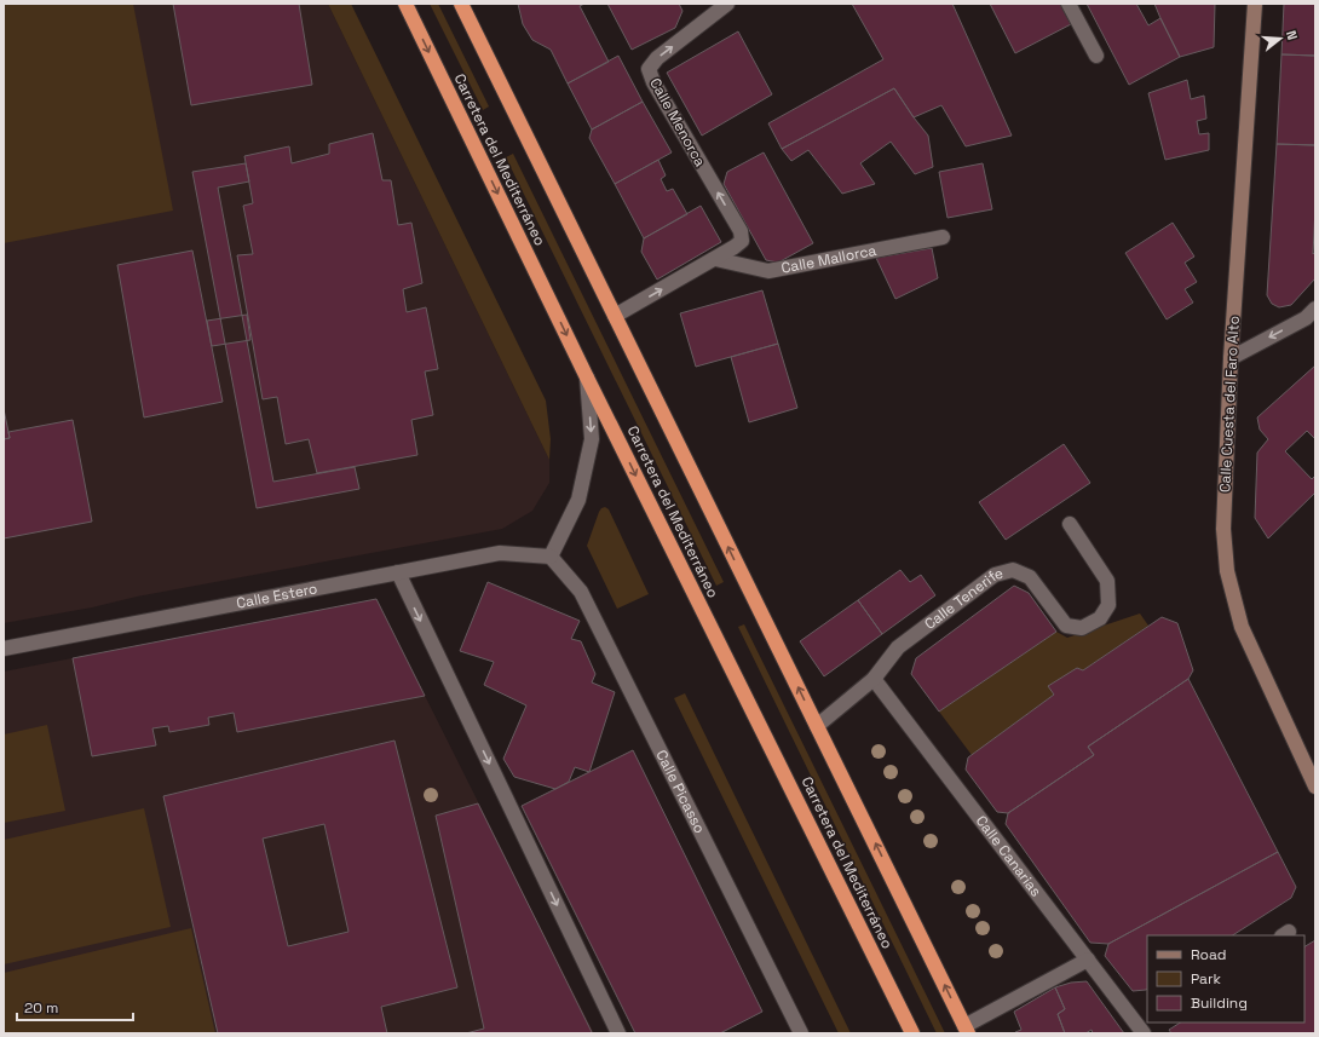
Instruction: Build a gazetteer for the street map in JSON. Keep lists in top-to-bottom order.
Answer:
{
  "streets": {
    "highway": ["Carretera del Mediterráneo"],
    "street": [
      "Calle Menorca",
      "Calle Mallorca",
      "Calle Cuesta del Faro Alto",
      "Calle Estero",
      "Calle Tenerife",
      "Calle Picasso",
      "Calle Canarias"
    ]
  },
  "crossings": [
    ["Calle Menorca", "Calle Mallorca"],
    ["Calle Estero", "Calle Picasso"],
    ["Calle Tenerife", "Calle Canarias"]
  ],
  "legend": ["Road", "Park", "Building"],
  "scale_bar": "20 m",
  "north": "right"
}
